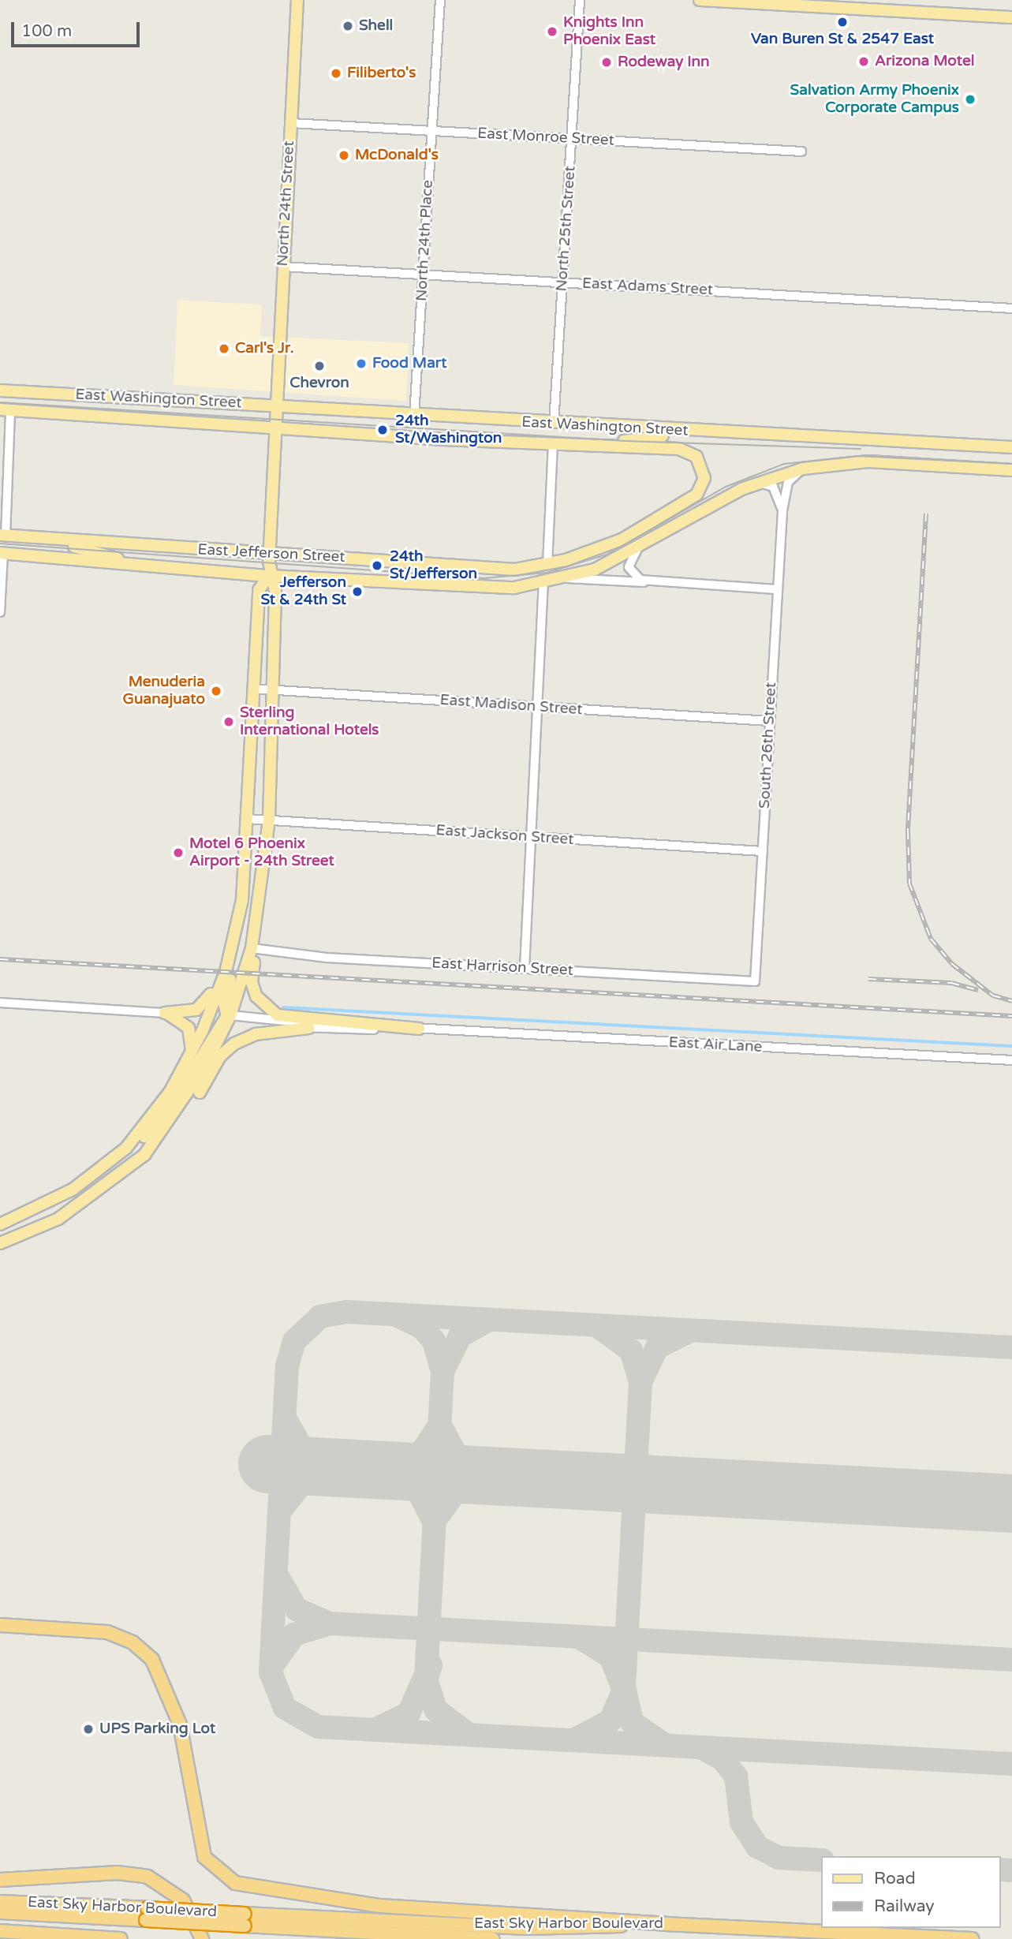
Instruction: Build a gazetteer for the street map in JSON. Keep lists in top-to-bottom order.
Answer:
{
  "streets": {
    "highway": ["East Sky Harbor Boulevard"],
    "main road": ["North 24th Street", "East Washington Street", "East Jefferson Street"],
    "street": [
      "East Monroe Street",
      "North 25th Street",
      "North 24th Place",
      "East Adams Street",
      "East Madison Street",
      "South 26th Street",
      "East Jackson Street",
      "East Harrison Street",
      "East Air Lane"
    ]
  },
  "crossings": [
    ["East Monroe Street", "North 24th Street"],
    ["East Monroe Street", "North 25th Street"],
    ["East Monroe Street", "North 24th Place"],
    ["North 24th Street", "East Adams Street"],
    ["North 24th Street", "East Washington Street"],
    ["North 24th Street", "East Jefferson Street"],
    ["North 25th Street", "East Adams Street"],
    ["North 25th Street", "East Washington Street"],
    ["North 24th Place", "East Adams Street"],
    ["North 24th Place", "East Washington Street"],
    ["East Washington Street", "East Jefferson Street"],
    ["East Jefferson Street", "South 26th Street"],
    ["East Madison Street", "South 26th Street"],
    ["South 26th Street", "East Jackson Street"],
    ["South 26th Street", "East Harrison Street"]
  ],
  "places": [
    "Van Buren St & 2547 East",
    "Shell",
    "Knights Inn Phoenix East",
    "Arizona Motel",
    "Rodeway Inn",
    "Filiberto's",
    "Salvation Army Phoenix Corporate Campus",
    "McDonald's",
    "Carl's Jr.",
    "Food Mart",
    "Chevron",
    "24th St/Washington",
    "24th St/Jefferson",
    "Jefferson St & 24th St",
    "Menuderia Guanajuato",
    "Sterling International Hotels",
    "Motel 6 Phoenix Airport - 24th Street",
    "UPS Parking Lot"
  ],
  "legend": ["Road", "Railway"],
  "scale_bar": "100 m"
}
